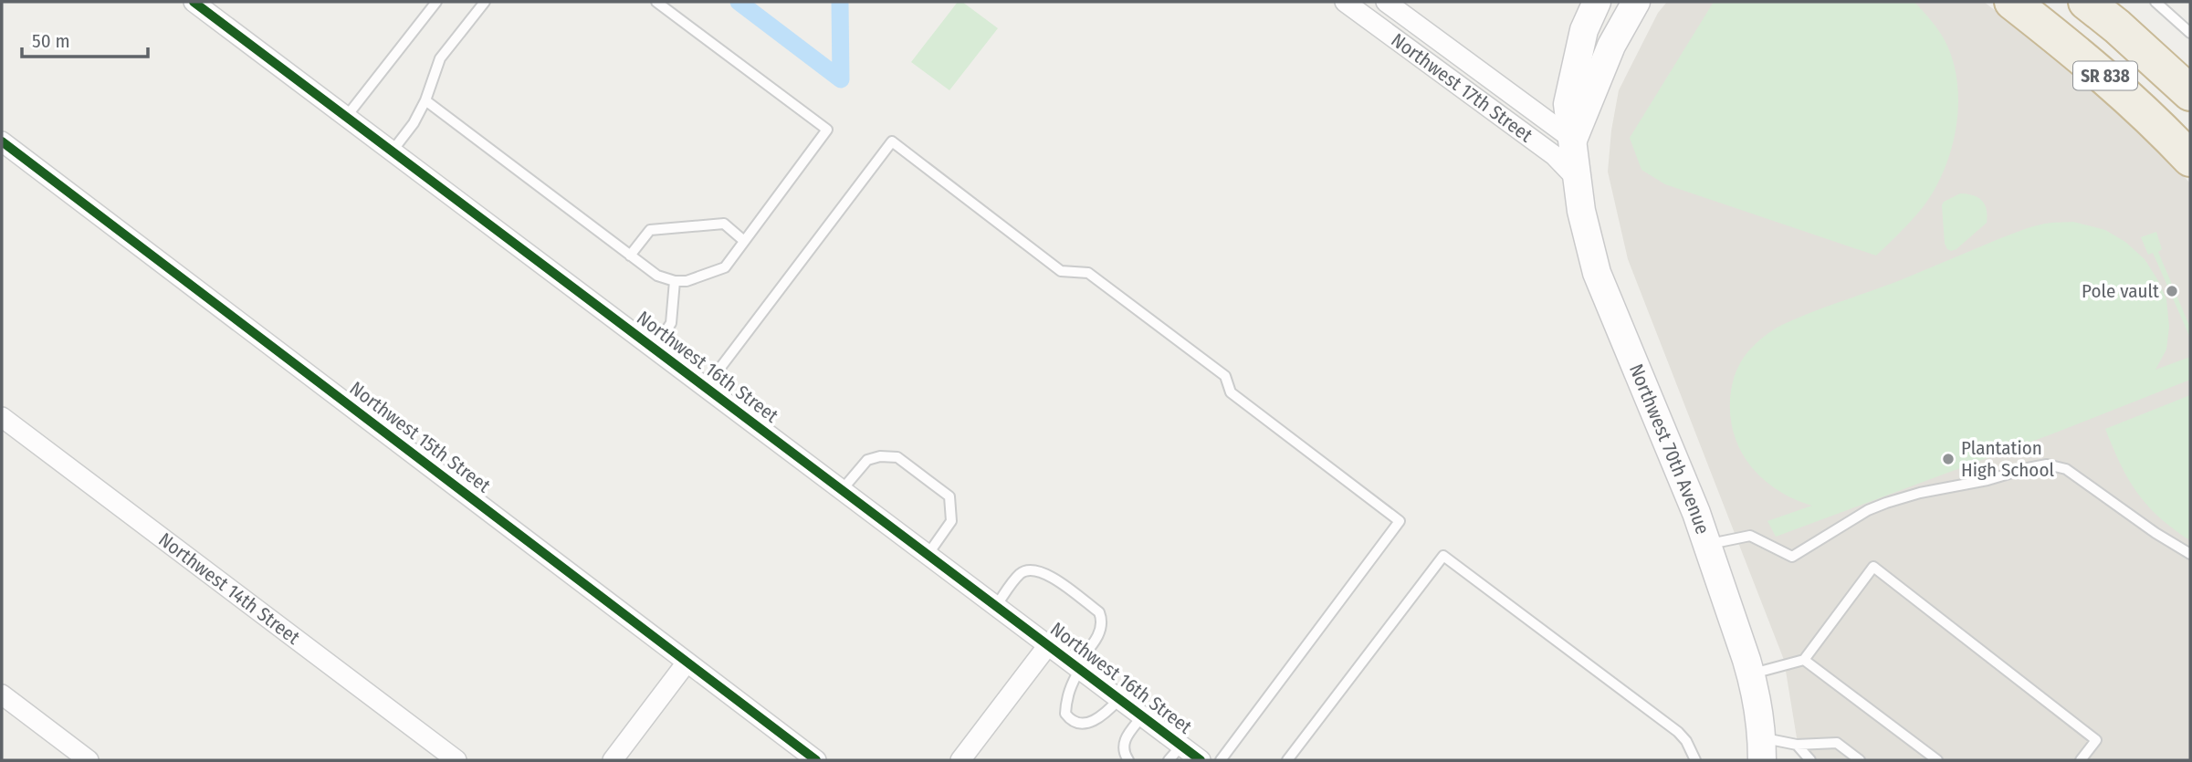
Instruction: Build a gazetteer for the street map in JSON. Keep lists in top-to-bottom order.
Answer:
{
  "streets": {
    "highway": ["SR 838"],
    "street": [
      "Northwest 17th Street",
      "Northwest 16th Street",
      "Northwest 15th Street",
      "Northwest 70th Avenue",
      "Northwest 14th Street"
    ]
  },
  "crossings": [
    ["Northwest 17th Street", "Northwest 70th Avenue"]
  ],
  "places": ["Pole vault", "Plantation High School"],
  "scale_bar": "50 m"
}
